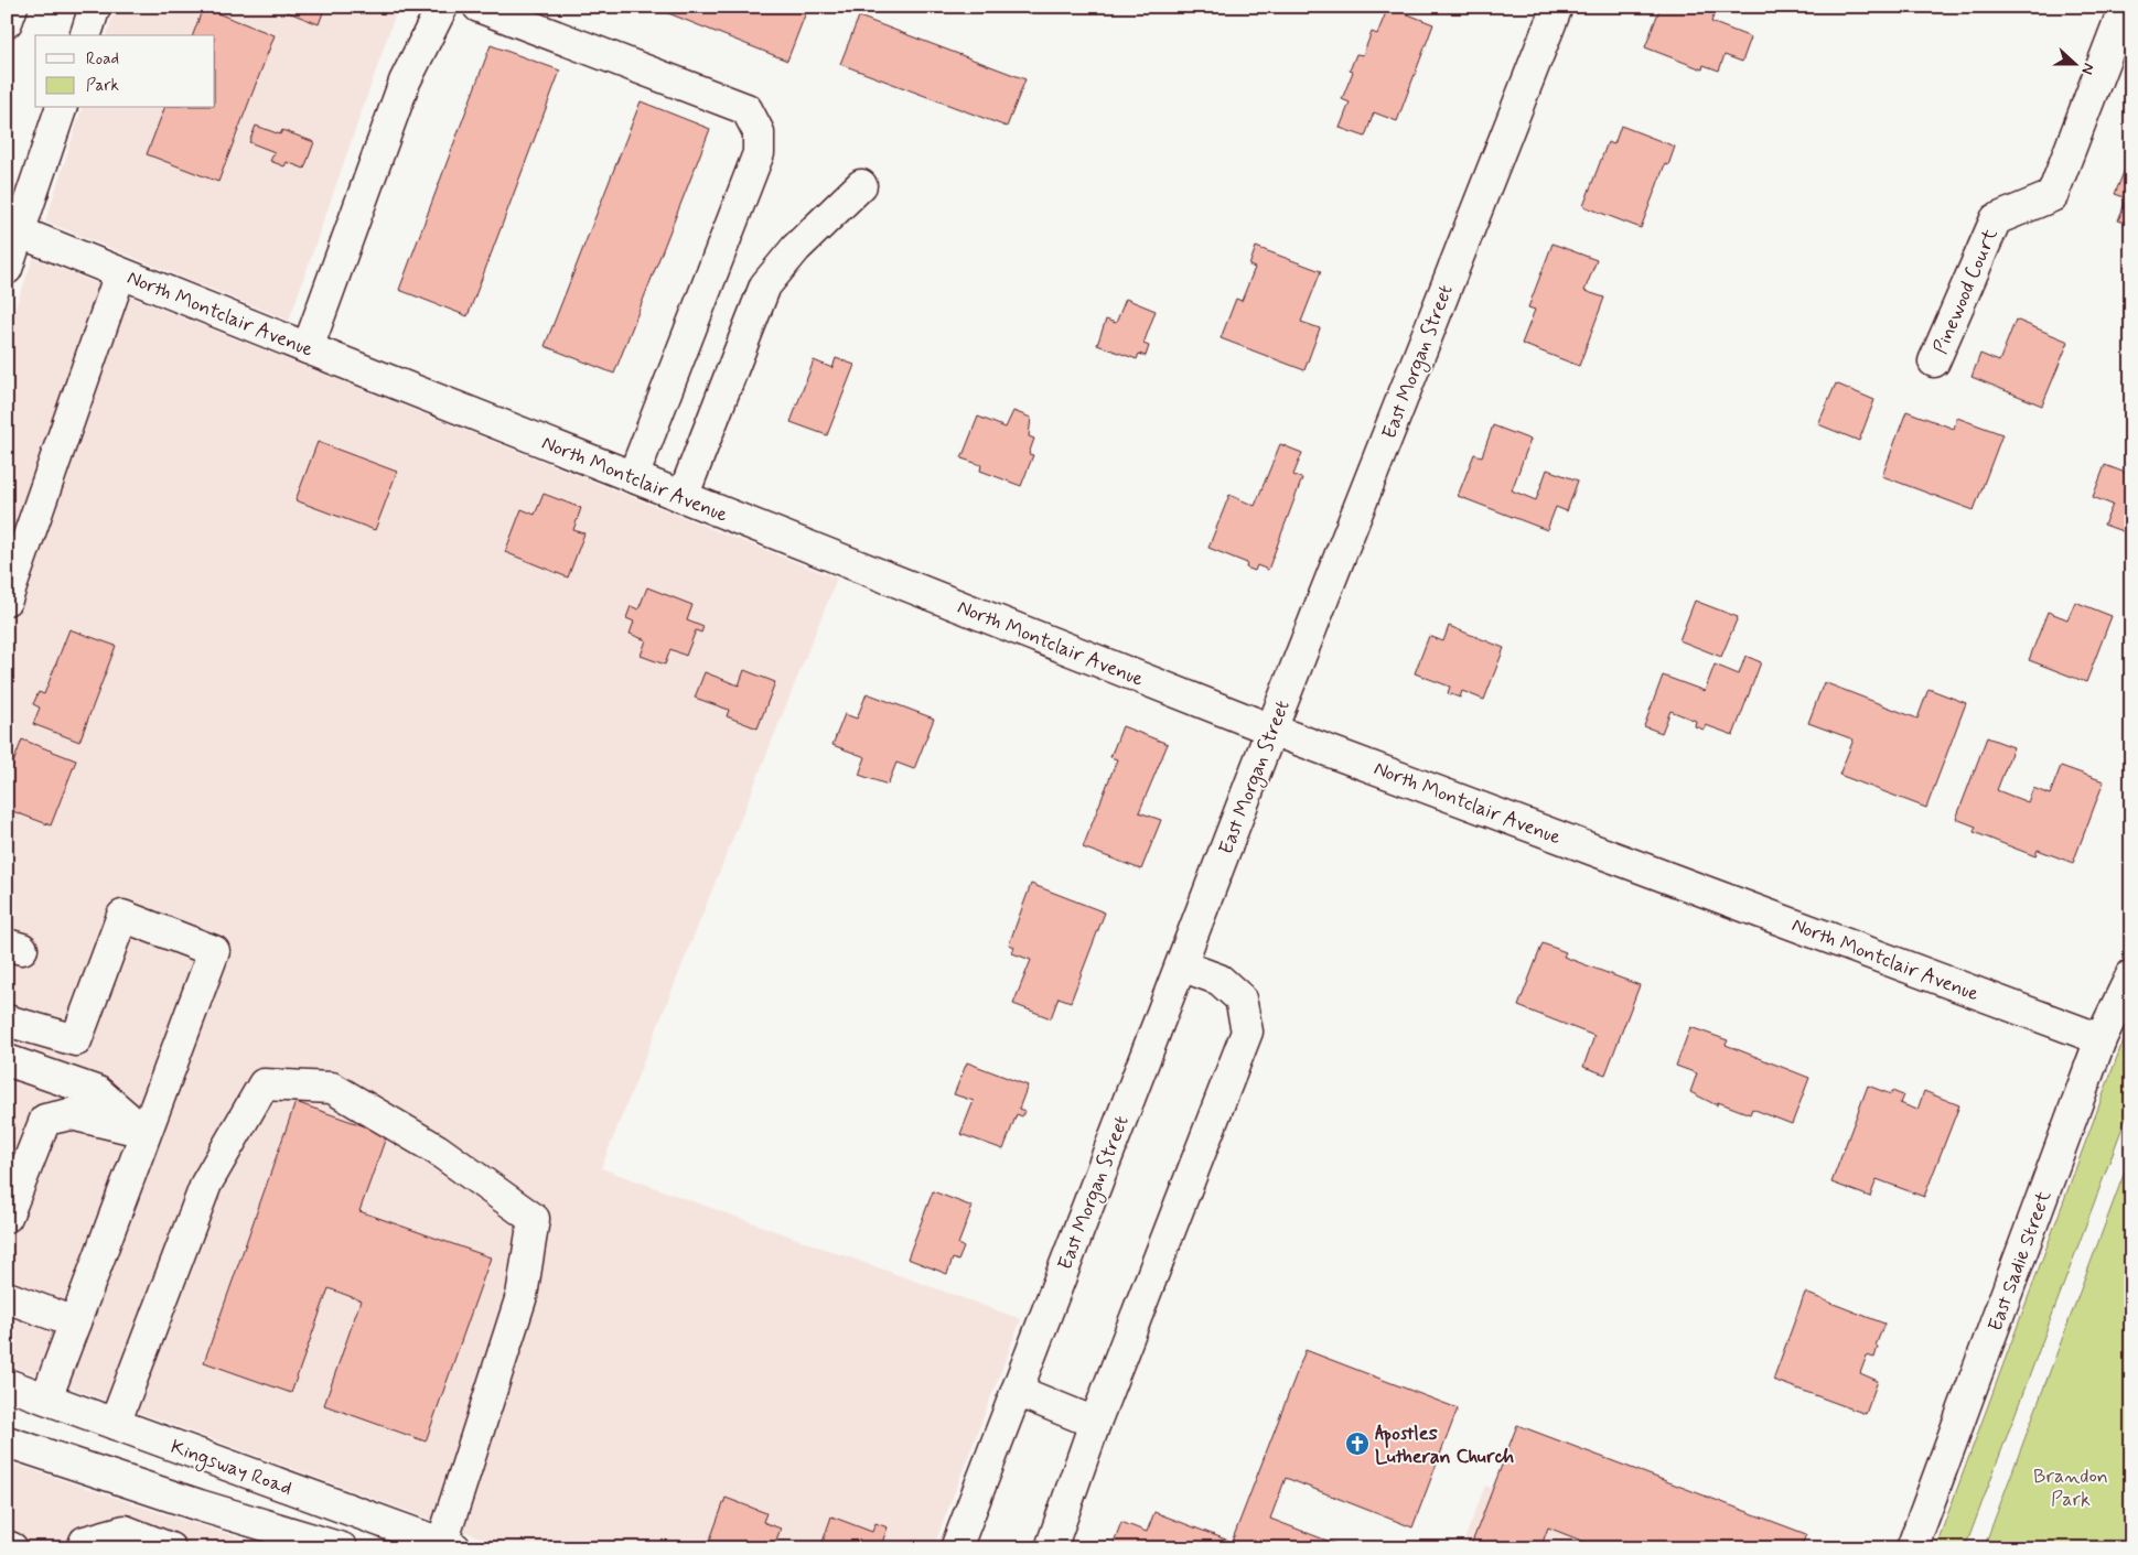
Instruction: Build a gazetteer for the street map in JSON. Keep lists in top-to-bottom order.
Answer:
{
  "streets": {
    "main road": [
      "Pinewood Court",
      "North Montclair Avenue",
      "East Morgan Street",
      "East Sadie Street",
      "Kingsway Road"
    ]
  },
  "crossings": [
    ["North Montclair Avenue", "East Morgan Street"],
    ["North Montclair Avenue", "East Sadie Street"]
  ],
  "parks": ["Brandon Park"],
  "places": {
    "church": ["Apostles Lutheran Church"]
  },
  "legend": ["Road", "Park"],
  "north": "right"
}
